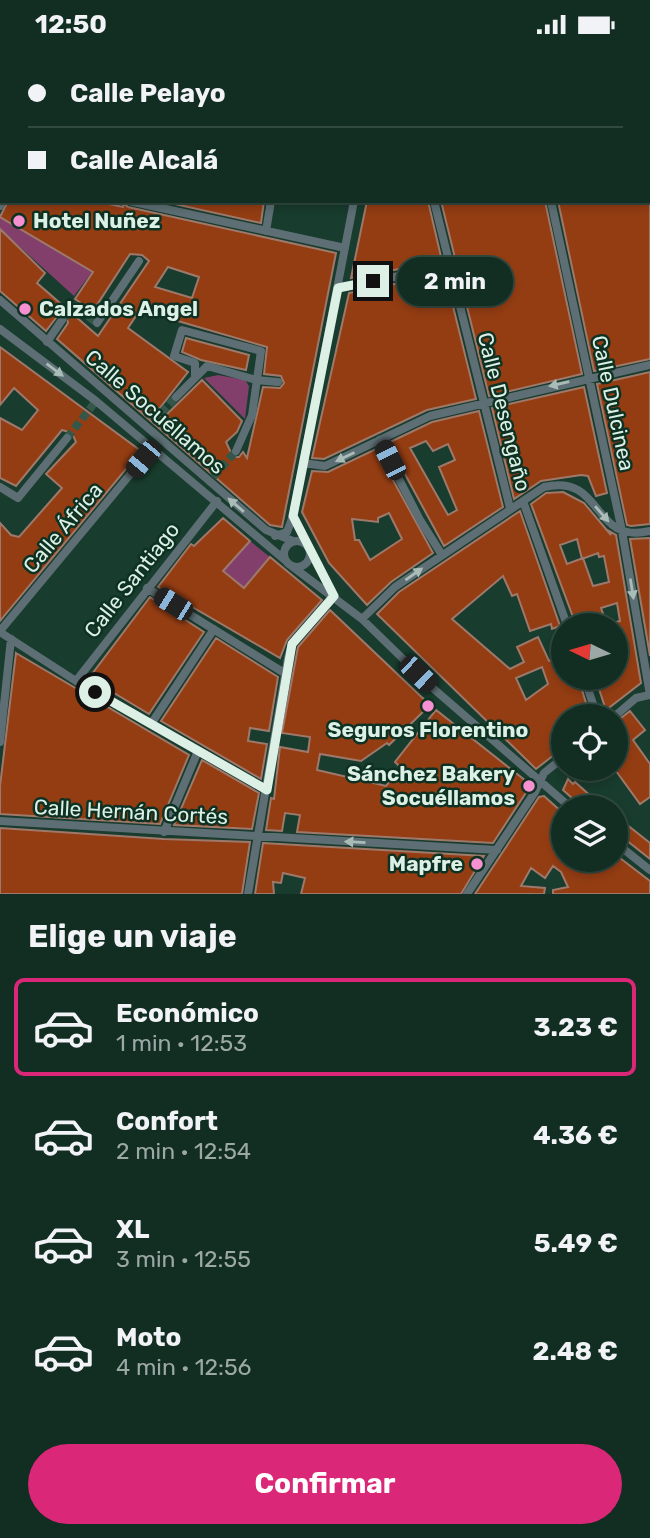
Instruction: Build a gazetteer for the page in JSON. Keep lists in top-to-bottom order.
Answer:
{
  "streets": {
    "street": [
      "Calle Dulcinea",
      "Calle Socuéllamos",
      "Calle Desengaño",
      "Calle África",
      "Calle Santiago",
      "Calle Hernán Cortés"
    ]
  },
  "crossings": [
    ["Calle Socuéllamos", "Calle África"],
    ["Calle Socuéllamos", "Calle Santiago"]
  ],
  "one_way": ["Calle Hernán Cortés"],
  "places": [
    "Hotel Nuñez",
    "Calzados Angel",
    "Seguros Florentino",
    "Sánchez Bakery Socuéllamos",
    "Mapfre"
  ],
  "north": "left",
  "page": {
    "status": "12:50",
    "banner": ["Calle Pelayo", "Calle Alcalá"],
    "bubble": "2 min",
    "heading": "Elige un viaje",
    "list": [
      {
        "name": "Económico",
        "note": "1 min · 12:53",
        "value": "3.23 €"
      },
      {
        "name": "Confort",
        "note": "2 min · 12:54",
        "value": "4.36 €"
      },
      {
        "name": "XL",
        "note": "3 min · 12:55",
        "value": "5.49 €"
      },
      {
        "name": "Moto",
        "note": "4 min · 12:56",
        "value": "2.48 €"
      }
    ],
    "buttons": "Confirmar"
  }
}
